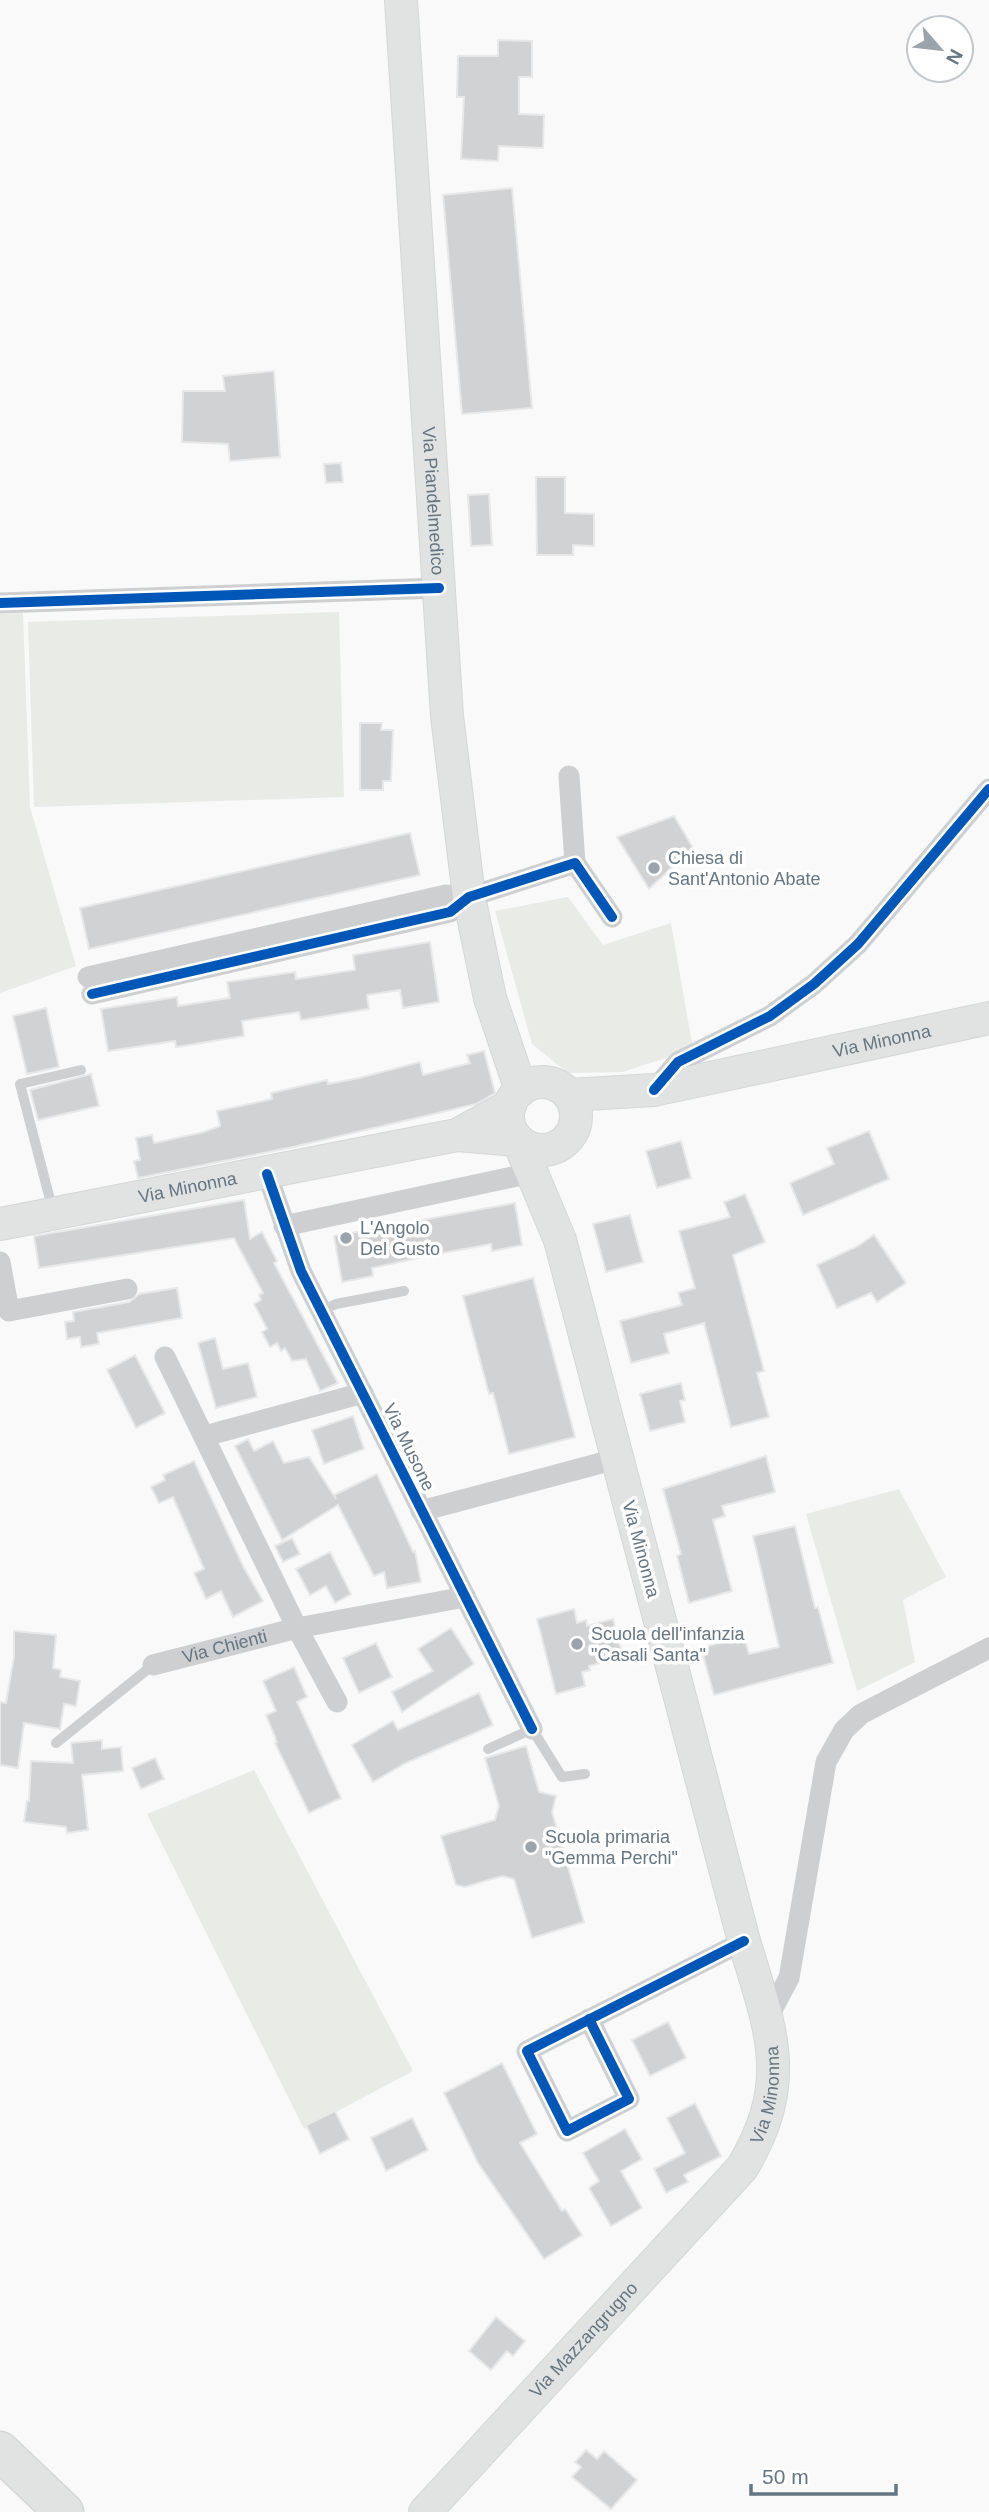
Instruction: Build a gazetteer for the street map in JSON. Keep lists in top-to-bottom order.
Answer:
{
  "streets": {
    "main road": ["Via Piandelmedico", "Via Minonna", "Via Mazzangrugno"],
    "street": ["Via Musone", "Via Chienti"]
  },
  "crossings": [
    ["Via Piandelmedico", "Via Minonna"],
    ["Via Minonna", "Via Musone"],
    ["Via Minonna", "Via Mazzangrugno"],
    ["Via Musone", "Via Chienti"]
  ],
  "places": [
    "Chiesa di Sant'Antonio Abate",
    "L'Angolo Del Gusto",
    "Scuola dell'infanzia \"Casali Santa\"",
    "Scuola primaria \"Gemma Perchi\""
  ],
  "scale_bar": "50 m",
  "north": "bottom right"
}
